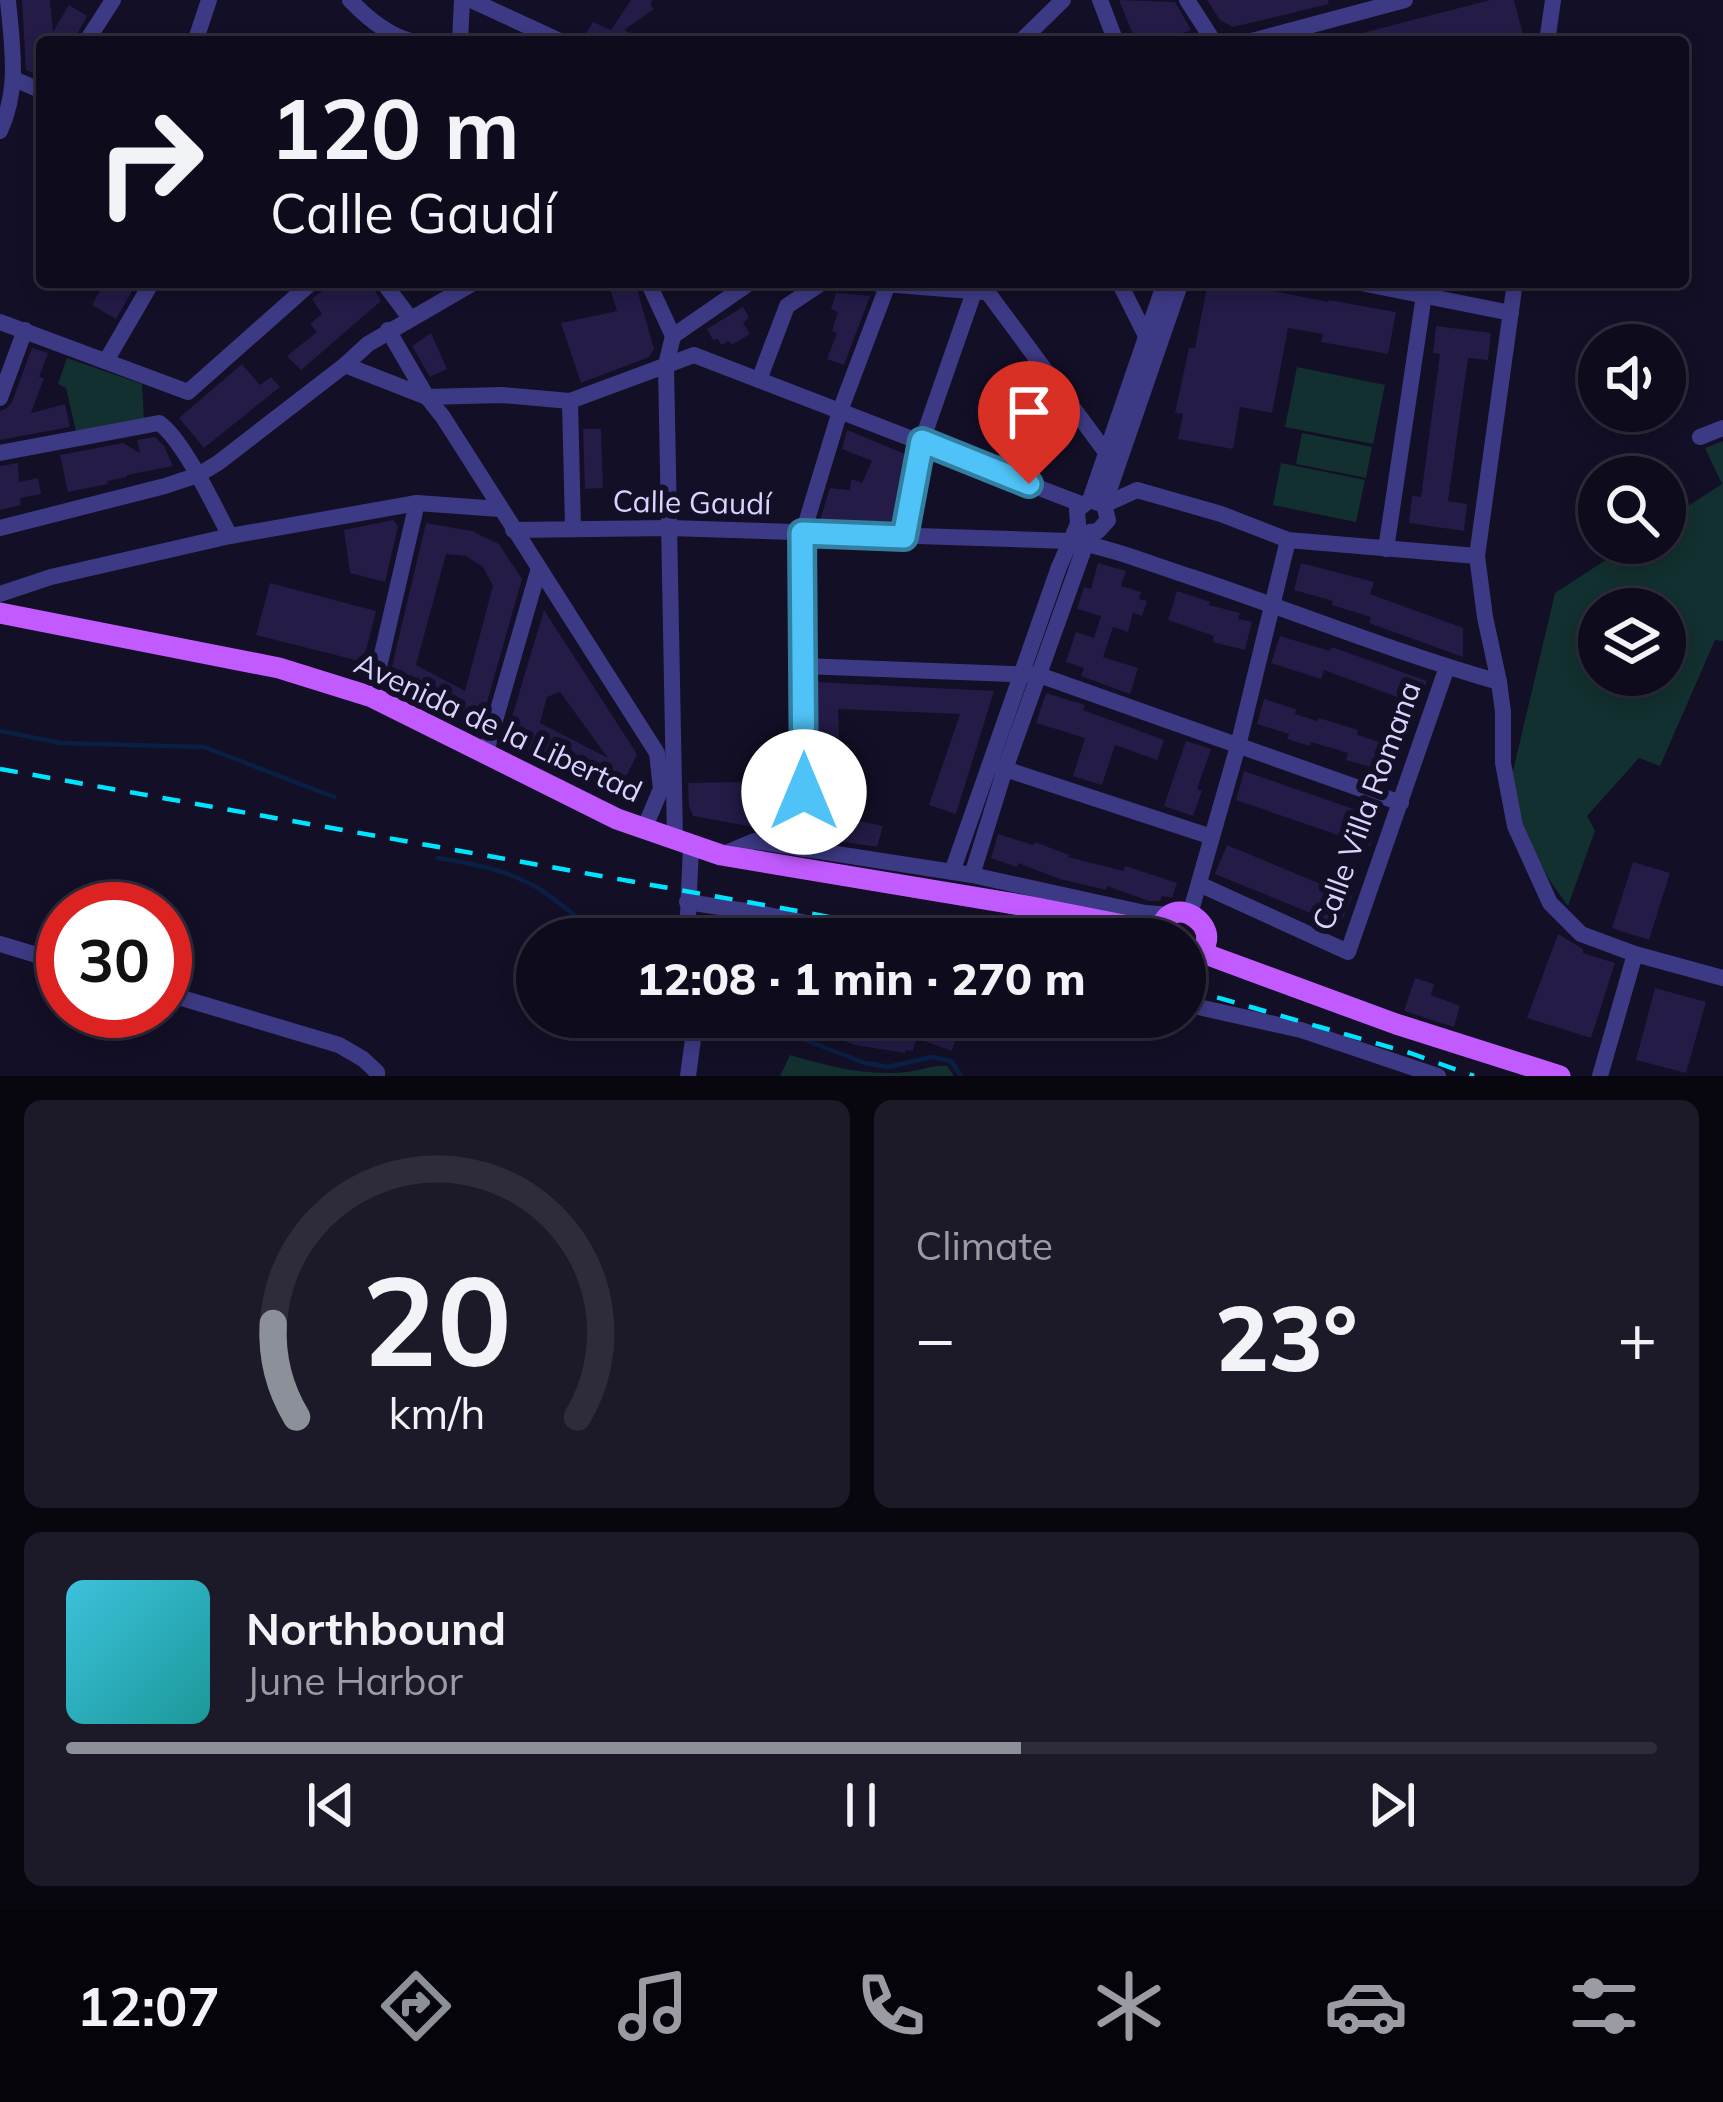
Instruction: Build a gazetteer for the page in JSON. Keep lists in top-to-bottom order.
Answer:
{
  "streets": {
    "main road": ["Avenida de la Libertad"],
    "street": ["Calle Gaudí", "Calle Villa Romana"]
  },
  "crossings": [
    ["Calle Gaudí", "Calle Villa Romana"]
  ],
  "page": {
    "turn": ["120 m", "Calle Gaudí"],
    "limit": "30",
    "trip": "12:08 · 1 min · 270 m",
    "tile": "Climate",
    "heat": ["−", "23°", "+"],
    "song": ["Northbound", "June Harbor"],
    "tabs": "12:07",
    "gauge": ["20", "km/h"]
  }
}
